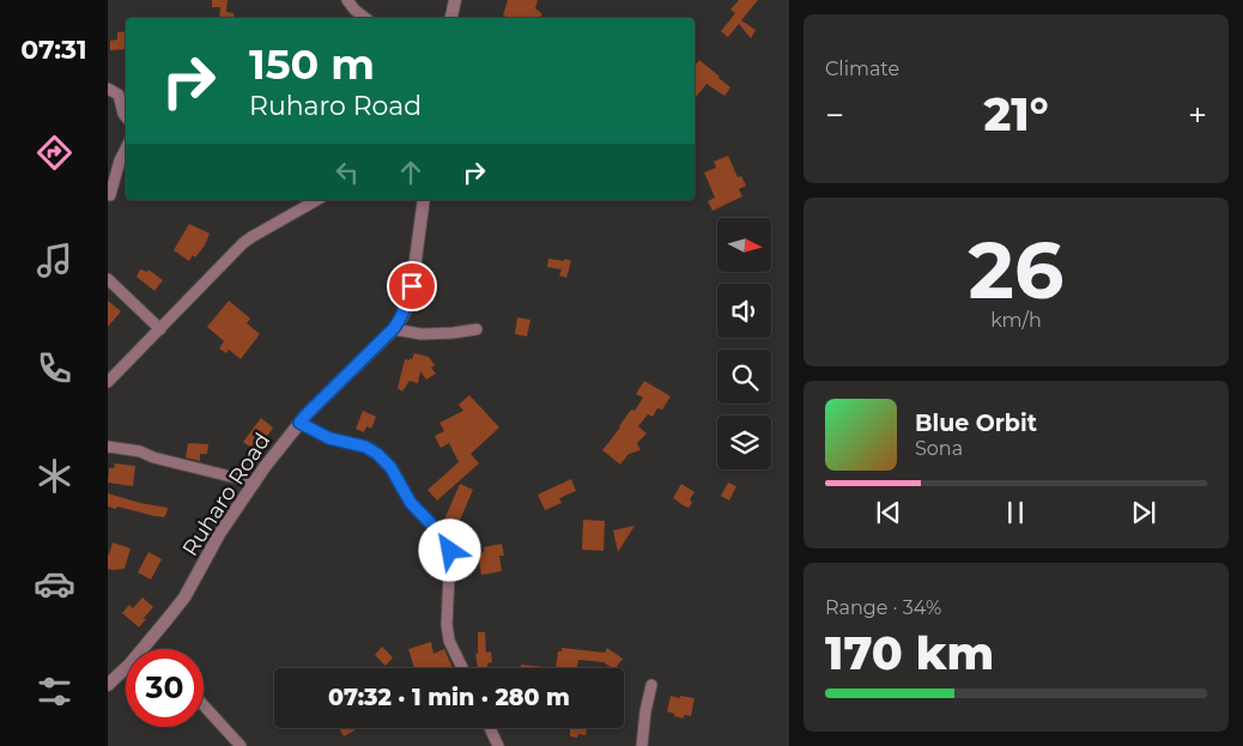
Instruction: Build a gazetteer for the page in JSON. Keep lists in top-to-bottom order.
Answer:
{
  "streets": {
    "street": ["Ruharo Road"]
  },
  "north": "right",
  "page": {
    "tabs": "07:31",
    "tile": [
      "Climate",
      ["26", "km/h"],
      ["Range · 34%", "170 km"]
    ],
    "turn": ["150 m", "Ruharo Road"],
    "heat": ["−", "21°", "+"],
    "song": ["Blue Orbit", "Sona"],
    "limit": "30",
    "trip": "07:32 · 1 min · 280 m"
  }
}
